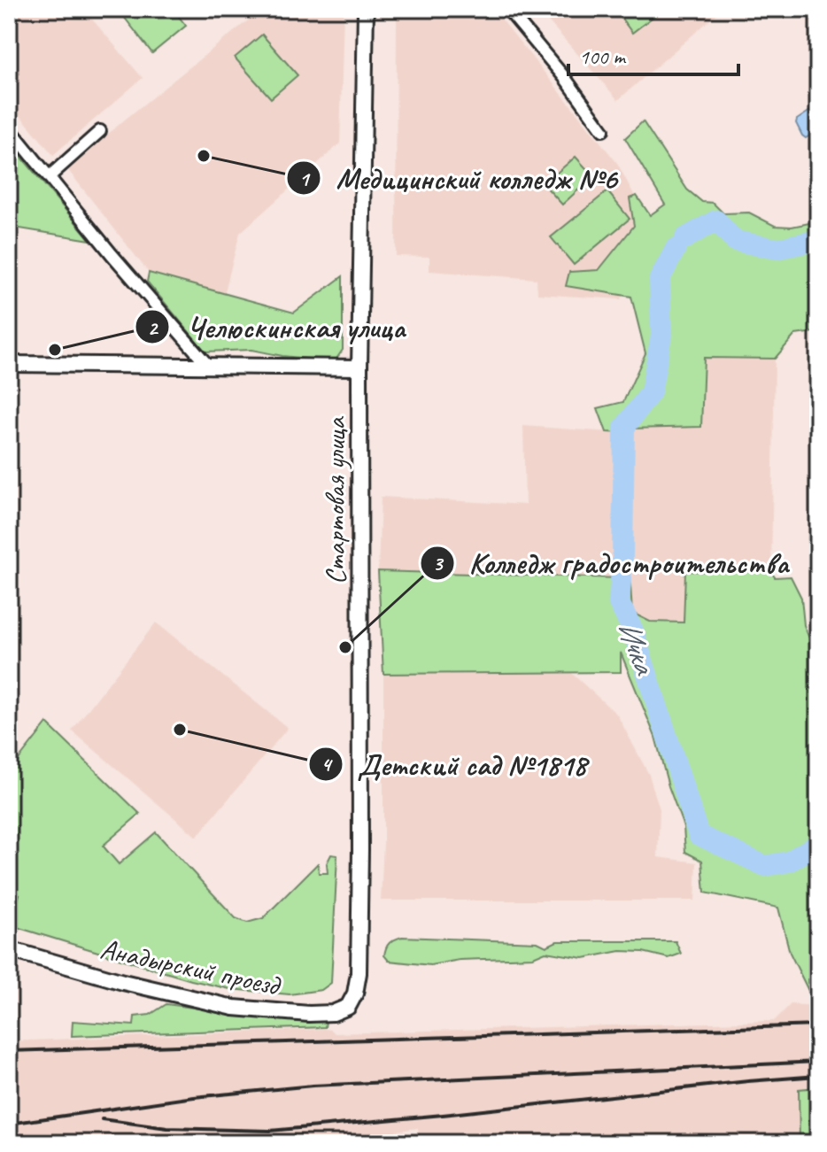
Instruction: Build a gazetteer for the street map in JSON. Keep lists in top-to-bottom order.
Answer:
{
  "streets": {
    "street": ["Стартовая улица", "Анадырский проезд"]
  },
  "crossings": [
    ["Стартовая улица", "Анадырский проезд"]
  ],
  "water": ["Ичка"],
  "places": [
    "Медицинский колледж №6",
    "Челюскинская улица",
    "Колледж градостроительства",
    "Детский сад №1818"
  ],
  "scale_bar": "100 m"
}
